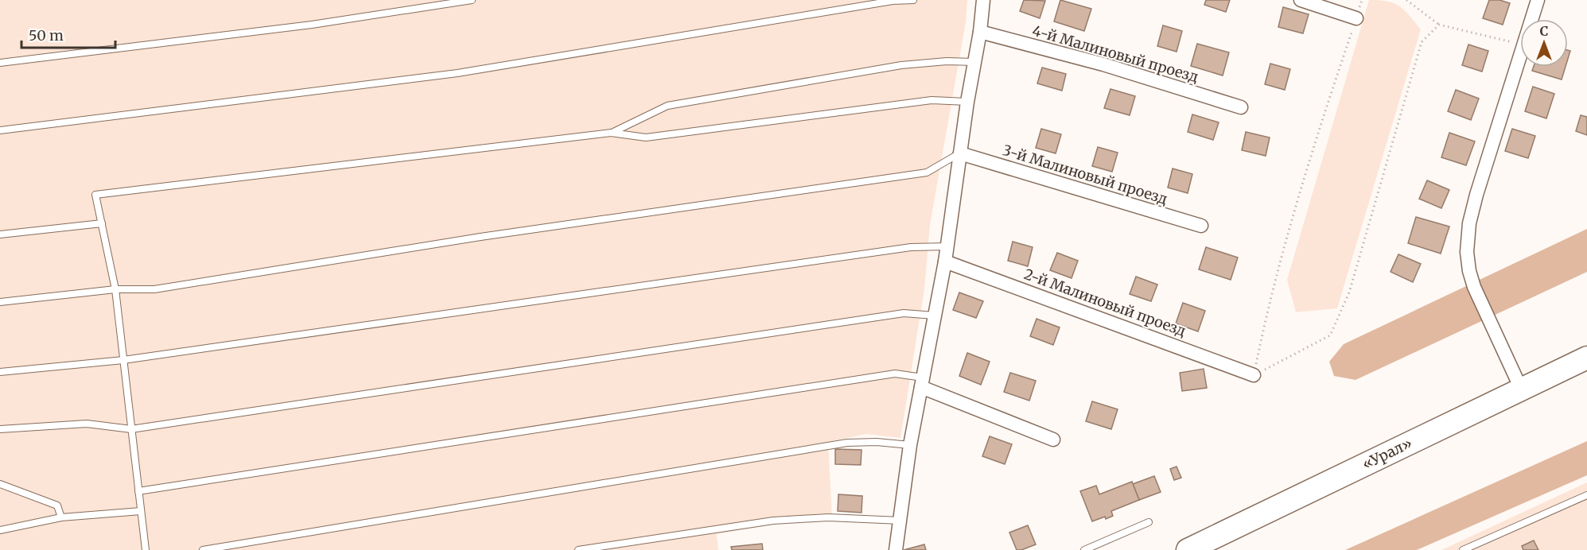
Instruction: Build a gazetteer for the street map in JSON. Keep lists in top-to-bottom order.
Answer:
{
  "streets": {
    "highway": ["«Урал»"],
    "street": ["4-й Малиновый проезд", "3-й Малиновый проезд", "2-й Малиновый проезд"]
  },
  "scale_bar": "50 m",
  "north": "top"
}
